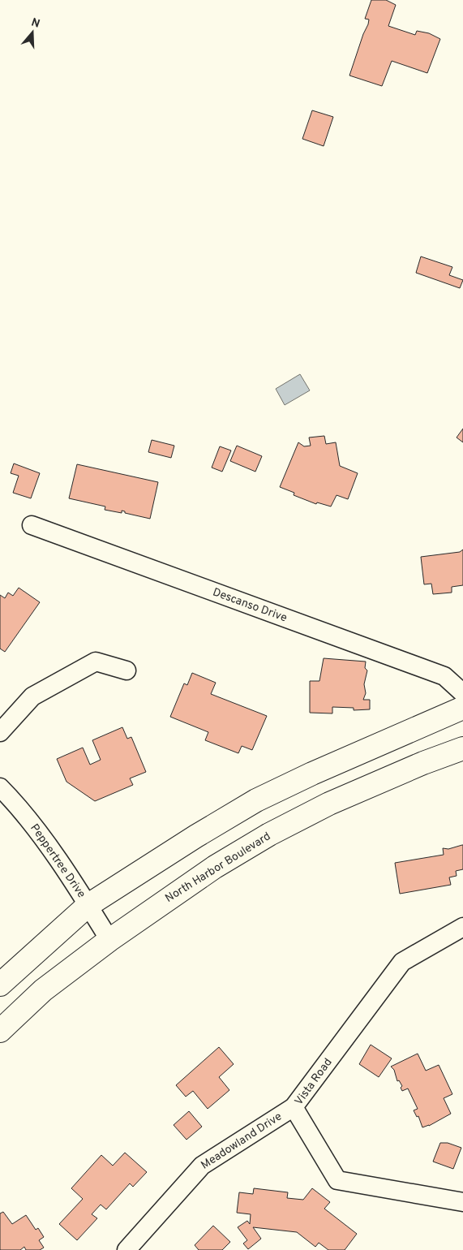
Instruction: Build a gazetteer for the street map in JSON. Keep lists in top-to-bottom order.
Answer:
{
  "streets": {
    "main road": ["North Harbor Boulevard"],
    "street": [
      "Descanso Drive",
      "Peppertree Drive",
      "Vista Road",
      "Meadowland Drive"
    ]
  },
  "crossings": [
    ["Peppertree Drive", "North Harbor Boulevard"],
    ["Vista Road", "Meadowland Drive"]
  ],
  "north": "top"
}
